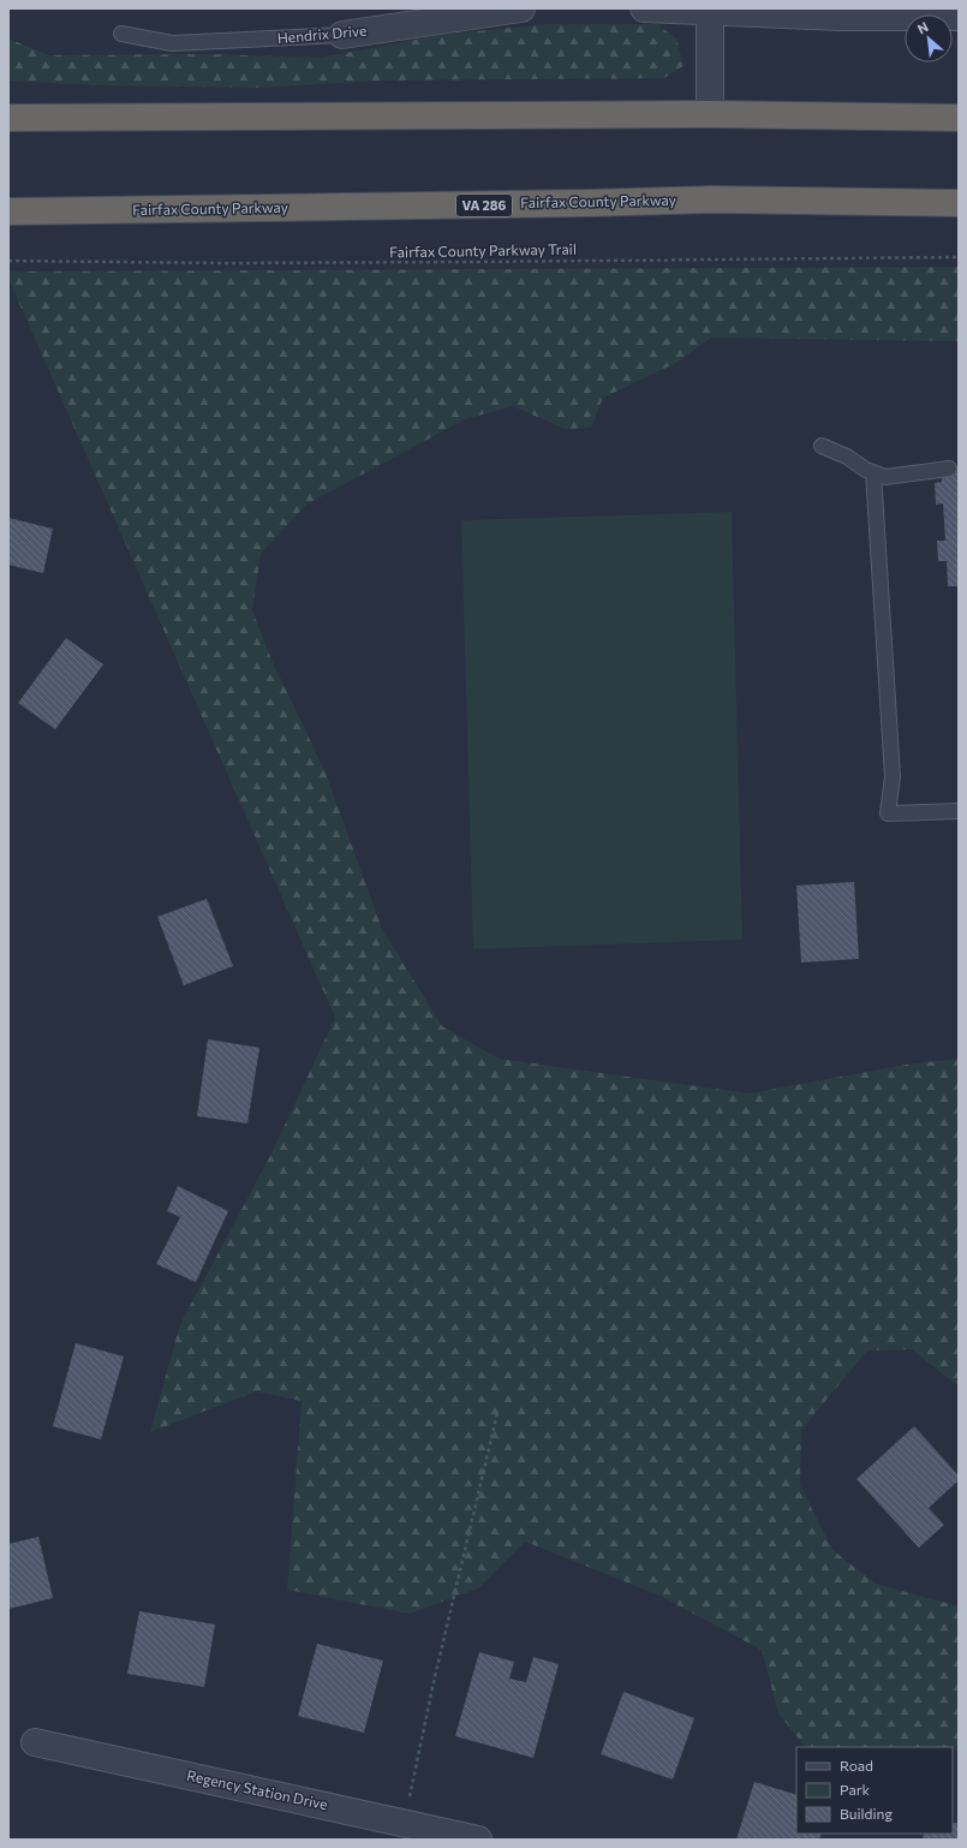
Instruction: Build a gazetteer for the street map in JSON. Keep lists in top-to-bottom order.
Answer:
{
  "streets": {
    "highway": ["Fairfax County Parkway", "VA 286"],
    "street": ["Hendrix Drive", "Regency Station Drive"],
    "path": ["Fairfax County Parkway Trail"]
  },
  "legend": ["Road", "Park", "Building"],
  "north": "top left"
}
